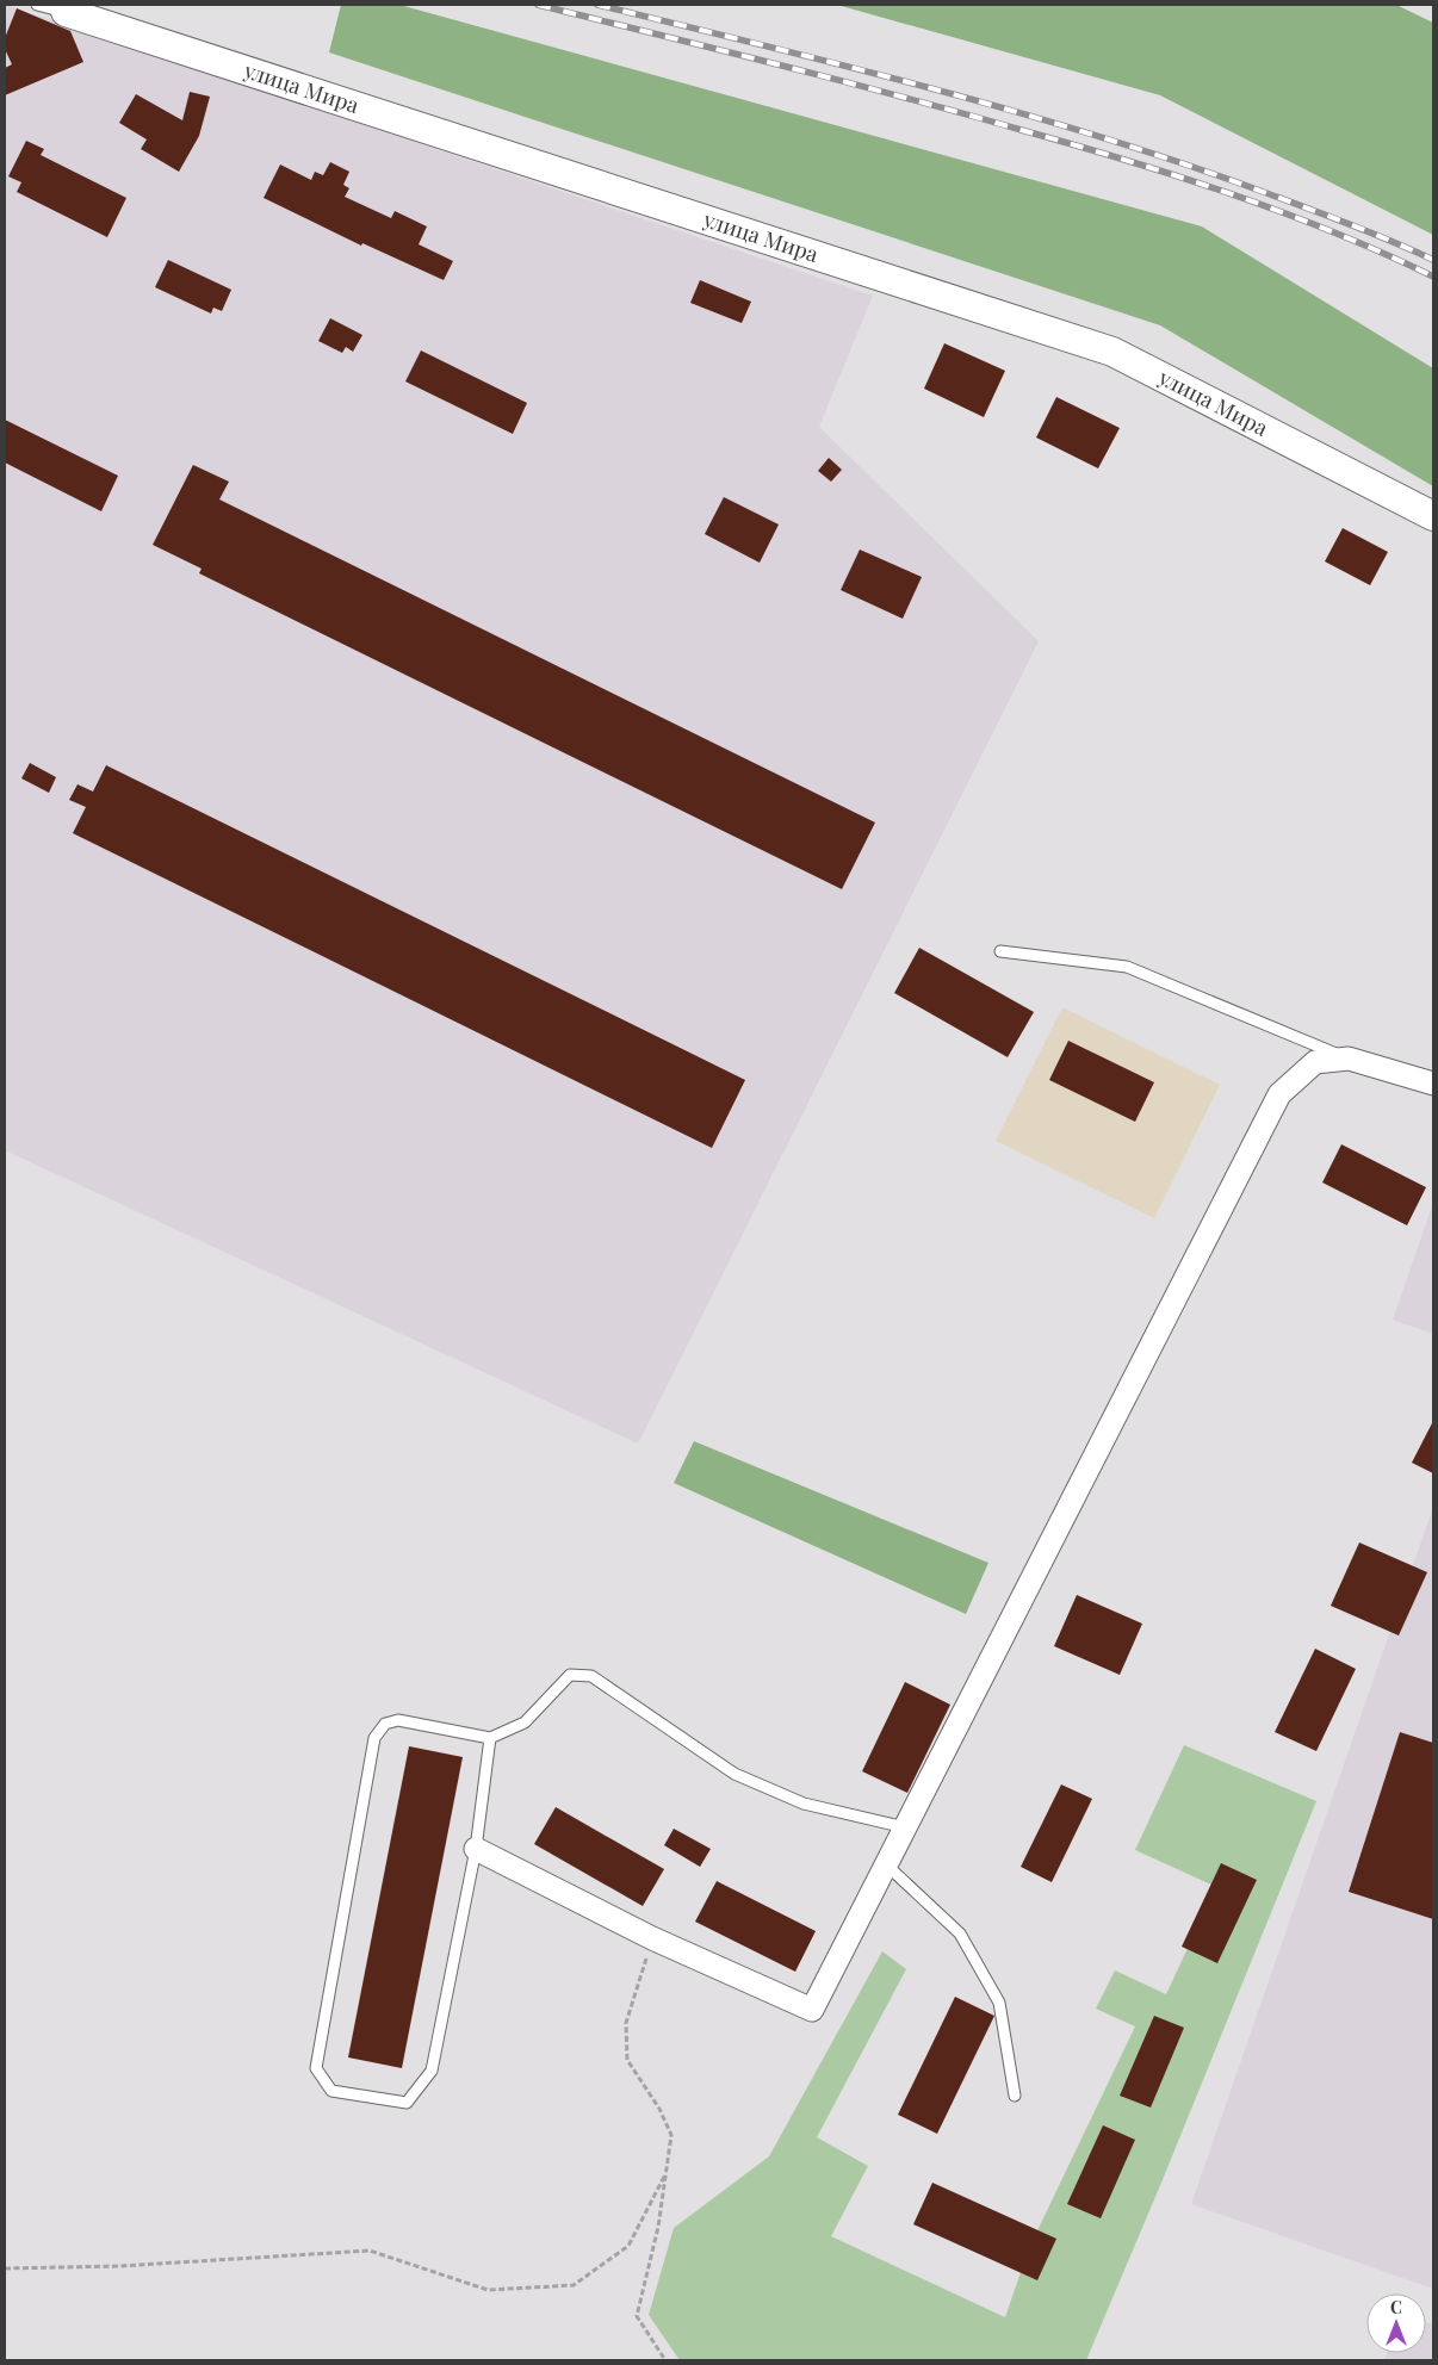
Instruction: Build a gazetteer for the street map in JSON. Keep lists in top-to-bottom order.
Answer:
{
  "streets": {
    "street": ["улица Мира"]
  },
  "north": "top"
}
